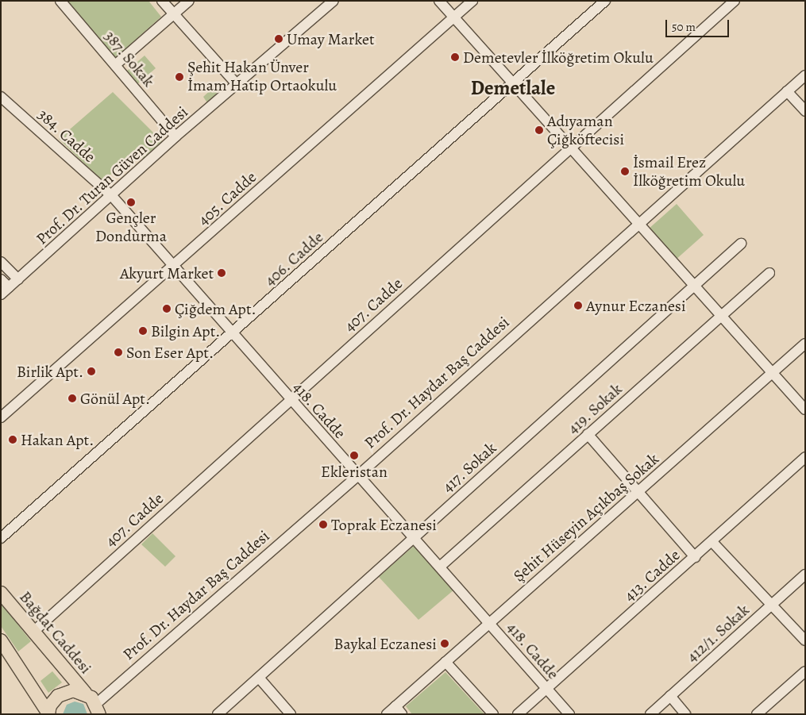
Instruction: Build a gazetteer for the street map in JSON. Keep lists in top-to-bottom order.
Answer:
{
  "streets": {
    "main road": ["Bağdat Caddesi"],
    "street": [
      "387. Sokak",
      "384. Cadde",
      "Prof. Dr. Turan Güven Caddesi",
      "405. Cadde",
      "406. Cadde",
      "407. Cadde",
      "Prof. Dr. Haydar Baş Caddesi",
      "419. Sokak",
      "418. Cadde",
      "417. Sokak",
      "Şehit Hüseyin Açıkbaş Sokak",
      "413. Cadde",
      "412/1. Sokak"
    ]
  },
  "crossings": [
    ["387. Sokak", "Prof. Dr. Turan Güven Caddesi"],
    ["384. Cadde", "Prof. Dr. Turan Güven Caddesi"],
    ["384. Cadde", "418. Cadde"],
    ["Prof. Dr. Turan Güven Caddesi", "418. Cadde"],
    ["405. Cadde", "418. Cadde"],
    ["406. Cadde", "418. Cadde"],
    ["407. Cadde", "418. Cadde"],
    ["407. Cadde", "Bağdat Caddesi"],
    ["Prof. Dr. Haydar Baş Caddesi", "418. Cadde"],
    ["Prof. Dr. Haydar Baş Caddesi", "Bağdat Caddesi"],
    ["419. Sokak", "418. Cadde"],
    ["418. Cadde", "417. Sokak"],
    ["418. Cadde", "Şehit Hüseyin Açıkbaş Sokak"],
    ["418. Cadde", "413. Cadde"]
  ],
  "districts": ["Demetlale"],
  "places": [
    "Umay Market",
    "Demetevler İlköğretim Okulu",
    "Şehit Hakan Ünver İmam Hatip Ortaokulu",
    "Adıyaman Çiğköftecisi",
    "İsmail Erez İlköğretim Okulu",
    "Gençler Dondurma",
    "Akyurt Market",
    "Aynur Eczanesi",
    "Çiğdem Apt.",
    "Bilgin Apt.",
    "Son Eser Apt.",
    "Birlik Apt.",
    "Gönül Apt.",
    "Hakan Apt.",
    "Ekleristan",
    "Toprak Eczanesi",
    "Baykal Eczanesi"
  ],
  "scale_bar": "50 m"
}
